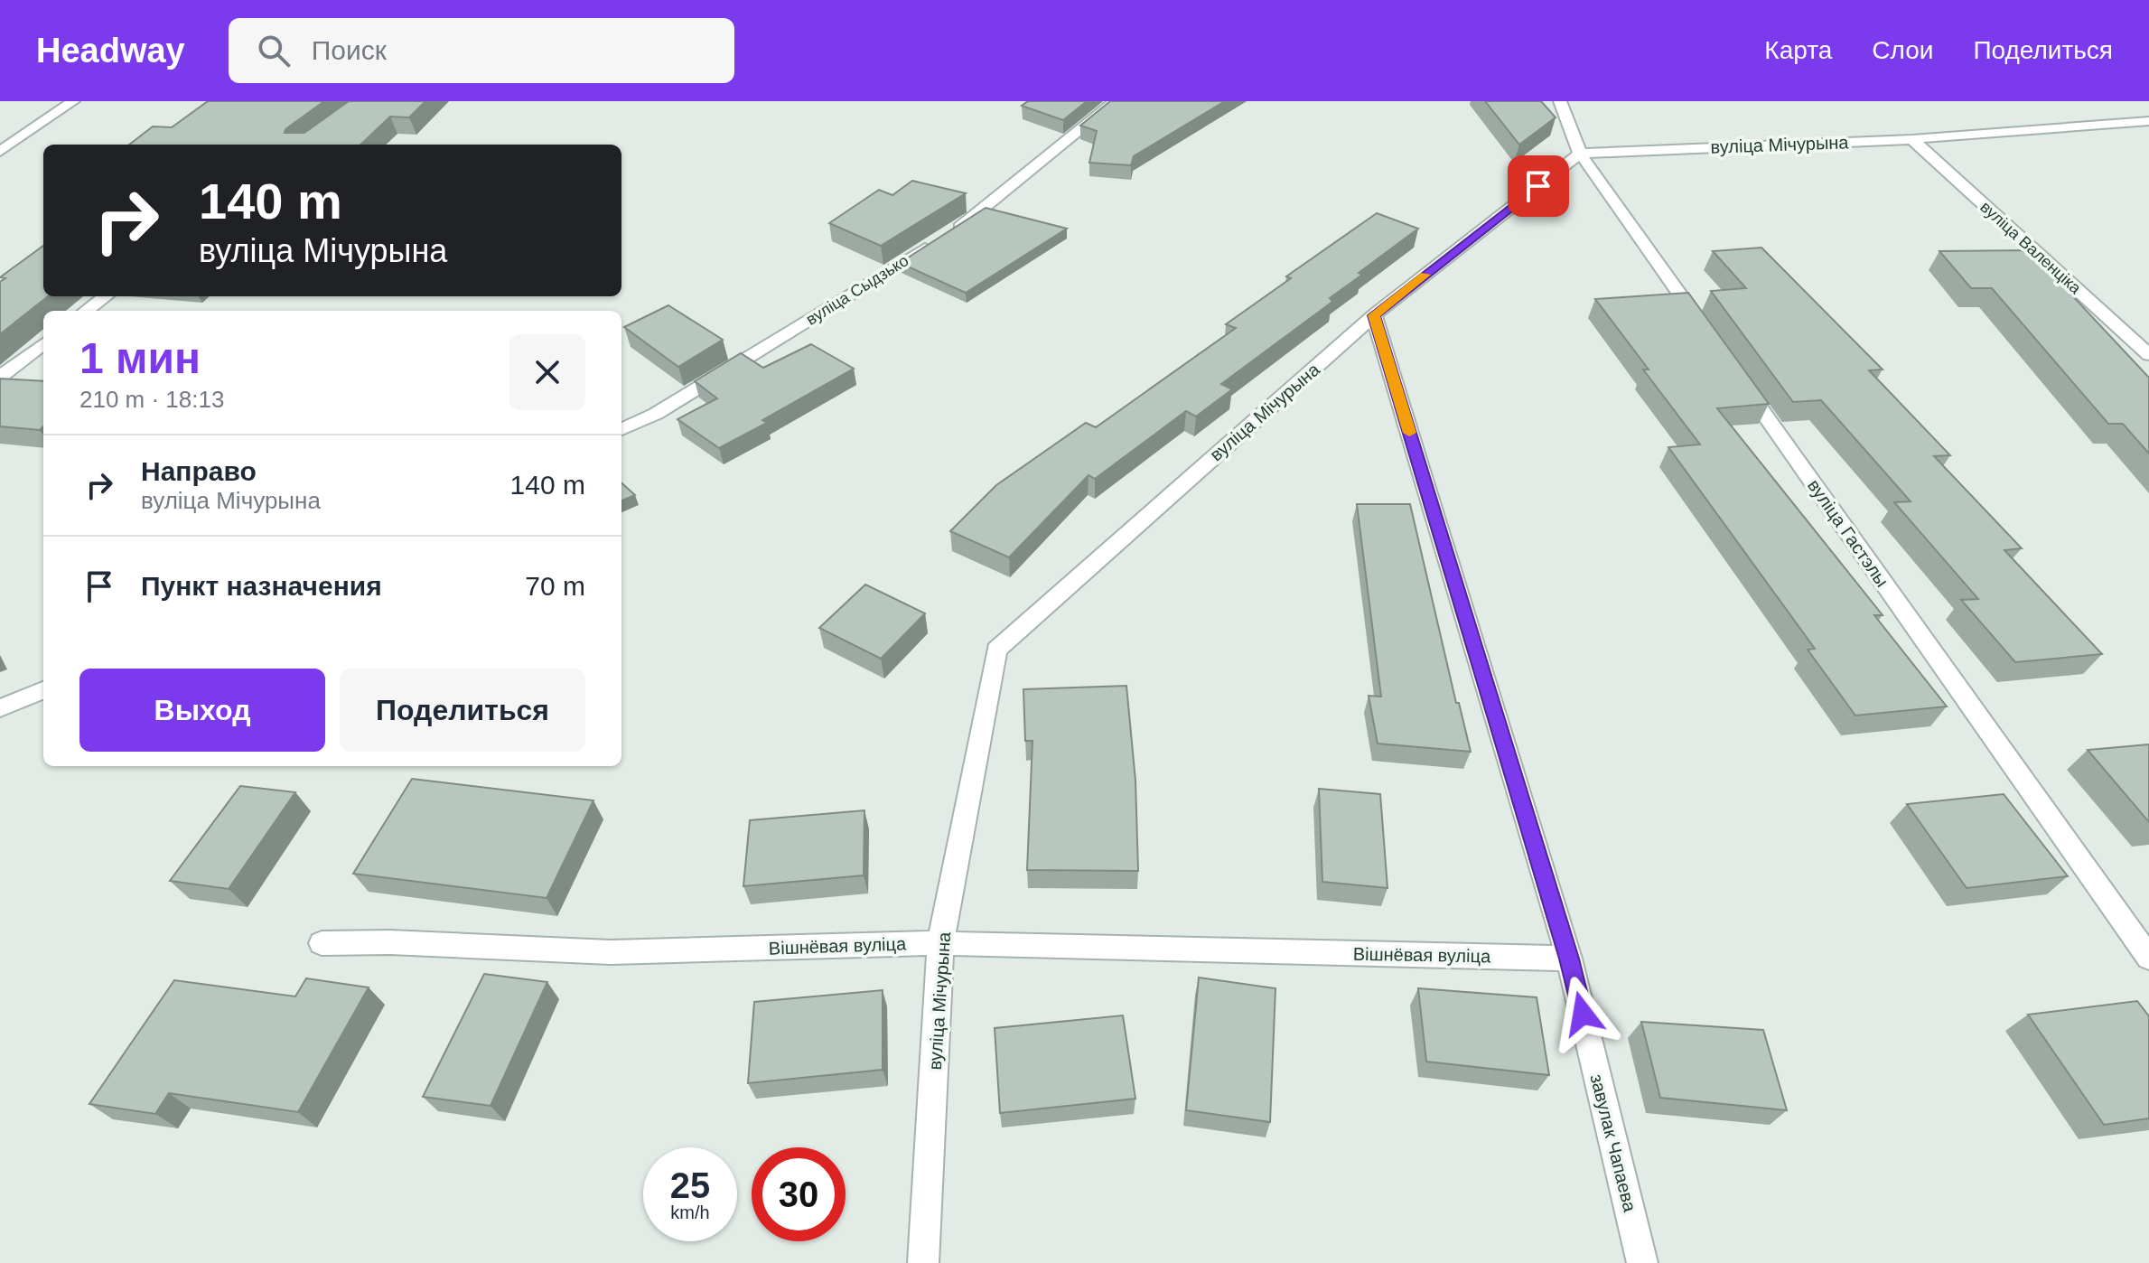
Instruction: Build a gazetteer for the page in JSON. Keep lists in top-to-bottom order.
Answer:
{
  "streets": {
    "street": [
      "вуліца Мічурына",
      "вуліца Валенціка",
      "вуліца Сыдзько",
      "вуліца Гастэлы",
      "Вішнёвая вуліца",
      "завулак Чапаева"
    ]
  },
  "crossings": [
    ["вуліца Мічурына", "вуліца Валенціка"],
    ["вуліца Мічурына", "Вішнёвая вуліца"],
    ["вуліца Мічурына", "завулак Чапаева"],
    ["Вішнёвая вуліца", "завулак Чапаева"]
  ],
  "page": {
    "header": "Headway",
    "search": "Поиск",
    "nav": ["Карта", "Слои", "Поделиться"],
    "turn": ["140 m", "вуліца Мічурына"],
    "heading": ["1 мин", "210 m · 18:13"],
    "list": [
      {
        "name": "Направо",
        "note": "вуліца Мічурына",
        "value": "140 m"
      },
      {
        "name": "Пункт назначения",
        "value": "70 m"
      }
    ],
    "buttons": ["Выход", "Поделиться"],
    "speed": "25 km/h",
    "limit": "30"
  }
}
